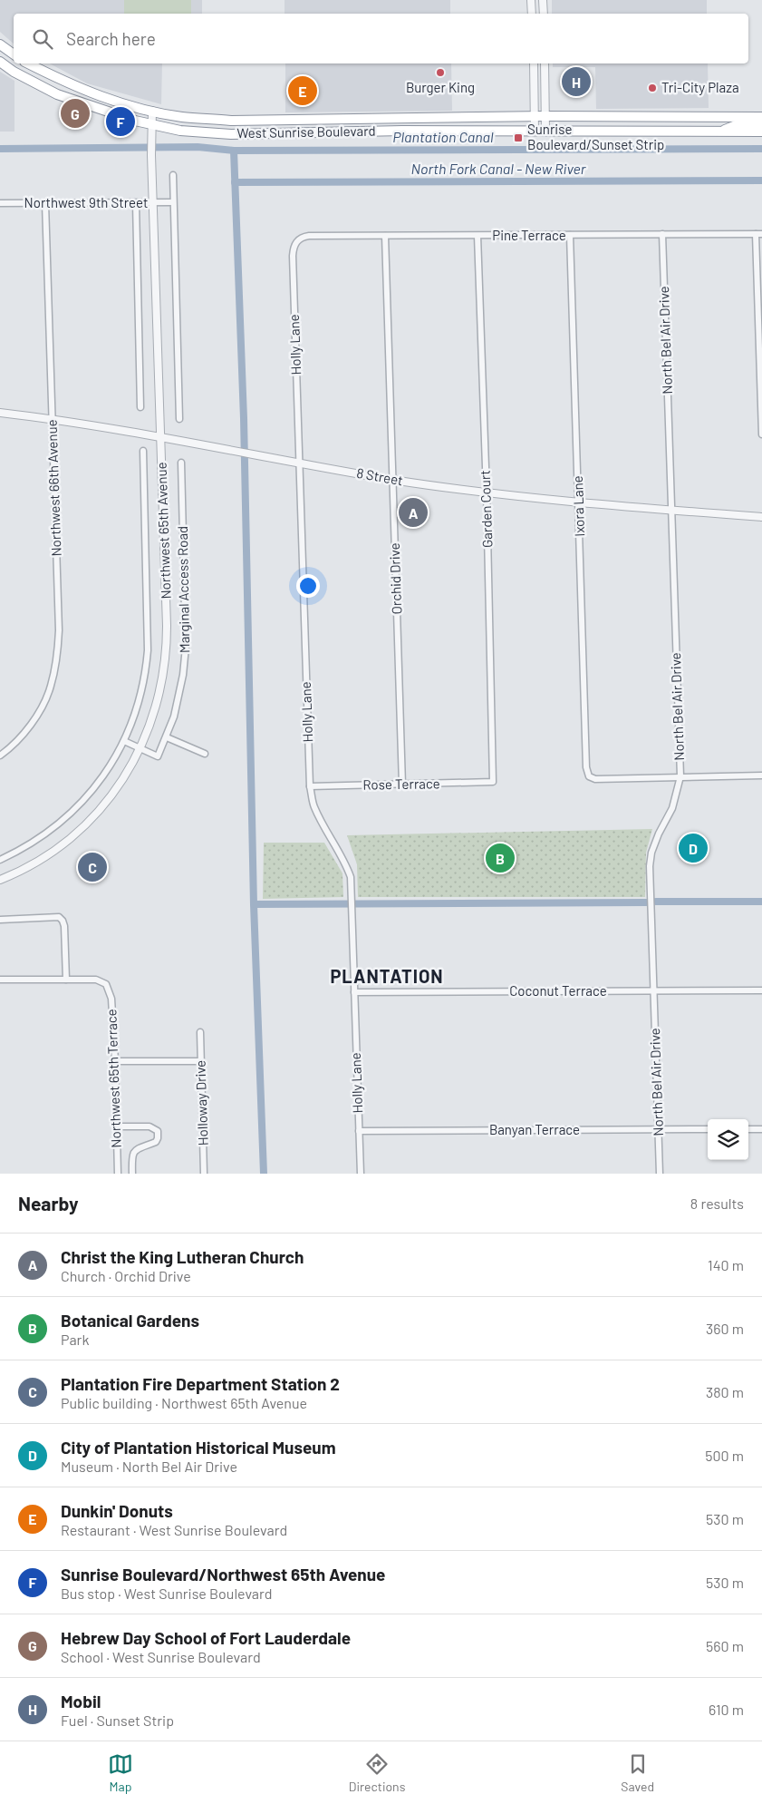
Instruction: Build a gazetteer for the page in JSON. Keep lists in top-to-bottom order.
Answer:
{
  "streets": {
    "highway": ["West Sunrise Boulevard"],
    "street": [
      "Northwest 9th Street",
      "Pine Terrace",
      "North Bel Air Drive",
      "Holly Lane",
      "8 Street",
      "Northwest 66th Avenue",
      "Ixora Lane",
      "Garden Court",
      "Northwest 65th Avenue",
      "Orchid Drive",
      "Marginal Access Road",
      "Rose Terrace",
      "Coconut Terrace",
      "Northwest 65th Terrace",
      "Holloway Drive",
      "Banyan Terrace"
    ]
  },
  "crossings": [
    ["West Sunrise Boulevard", "Northwest 65th Avenue"],
    ["Northwest 9th Street", "Northwest 66th Avenue"],
    ["Northwest 9th Street", "Northwest 65th Avenue"],
    ["Pine Terrace", "North Bel Air Drive"],
    ["Pine Terrace", "Holly Lane"],
    ["Pine Terrace", "Ixora Lane"],
    ["Pine Terrace", "Garden Court"],
    ["Pine Terrace", "Orchid Drive"],
    ["North Bel Air Drive", "8 Street"],
    ["North Bel Air Drive", "Ixora Lane"],
    ["North Bel Air Drive", "Coconut Terrace"],
    ["North Bel Air Drive", "Banyan Terrace"],
    ["Holly Lane", "8 Street"],
    ["Holly Lane", "Rose Terrace"],
    ["Holly Lane", "Coconut Terrace"],
    ["Holly Lane", "Banyan Terrace"],
    ["8 Street", "Northwest 66th Avenue"],
    ["8 Street", "Ixora Lane"],
    ["8 Street", "Garden Court"],
    ["8 Street", "Northwest 65th Avenue"],
    ["8 Street", "Orchid Drive"],
    ["Garden Court", "Rose Terrace"],
    ["Northwest 65th Avenue", "Marginal Access Road"],
    ["Orchid Drive", "Rose Terrace"]
  ],
  "districts": ["PLANTATION"],
  "water": ["Plantation Canal", "North Fork Canal - New River"],
  "places": {
    "other": ["Burger King", "Tri-City Plaza"],
    "transit": ["Sunrise Boulevard/Sunset Strip"]
  },
  "page": {
    "search": "Search here",
    "pins": [
      "H",
      "E",
      "G",
      "F",
      "A",
      "D",
      "B",
      "C"
    ],
    "heading": ["Nearby", "8 results"],
    "list": [
      {
        "mark": "A",
        "name": "Christ the King Lutheran Church",
        "note": "Church · Orchid Drive",
        "value": "140 m"
      },
      {
        "mark": "B",
        "name": "Botanical Gardens",
        "note": "Park",
        "value": "360 m"
      },
      {
        "mark": "C",
        "name": "Plantation Fire Department Station 2",
        "note": "Public building · Northwest 65th Avenue",
        "value": "380 m"
      },
      {
        "mark": "D",
        "name": "City of Plantation Historical Museum",
        "note": "Museum · North Bel Air Drive",
        "value": "500 m"
      },
      {
        "mark": "E",
        "name": "Dunkin' Donuts",
        "note": "Restaurant · West Sunrise Boulevard",
        "value": "530 m"
      },
      {
        "mark": "F",
        "name": "Sunrise Boulevard/Northwest 65th Avenue",
        "note": "Bus stop · West Sunrise Boulevard",
        "value": "530 m"
      },
      {
        "mark": "G",
        "name": "Hebrew Day School of Fort Lauderdale",
        "note": "School · West Sunrise Boulevard",
        "value": "560 m"
      },
      {
        "mark": "H",
        "name": "Mobil",
        "note": "Fuel · Sunset Strip",
        "value": "610 m"
      }
    ],
    "nav": ["Map", "Directions", "Saved"]
  }
}
